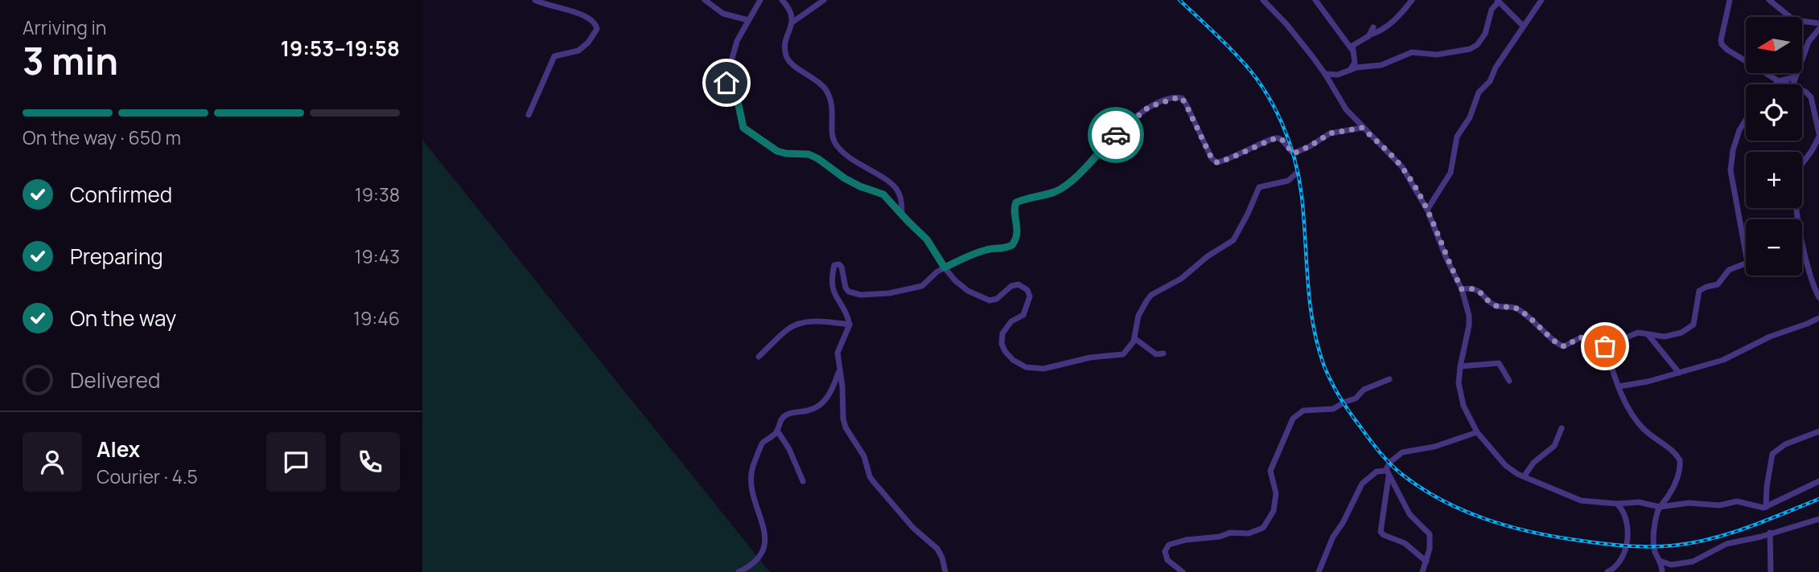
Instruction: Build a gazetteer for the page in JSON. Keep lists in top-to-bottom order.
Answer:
{
  "north": "left",
  "page": {
    "heading": ["3 min", "Arriving in", "19:53–19:58"],
    "panel": ["Alex", "Courier · 4.5"],
    "map_buttons": ["+", "−"],
    "bar": "On the way · 650 m",
    "list": [
      ["Confirmed", "19:38"],
      ["Preparing", "19:43"],
      ["On the way", "19:46"],
      "Delivered"
    ]
  }
}
